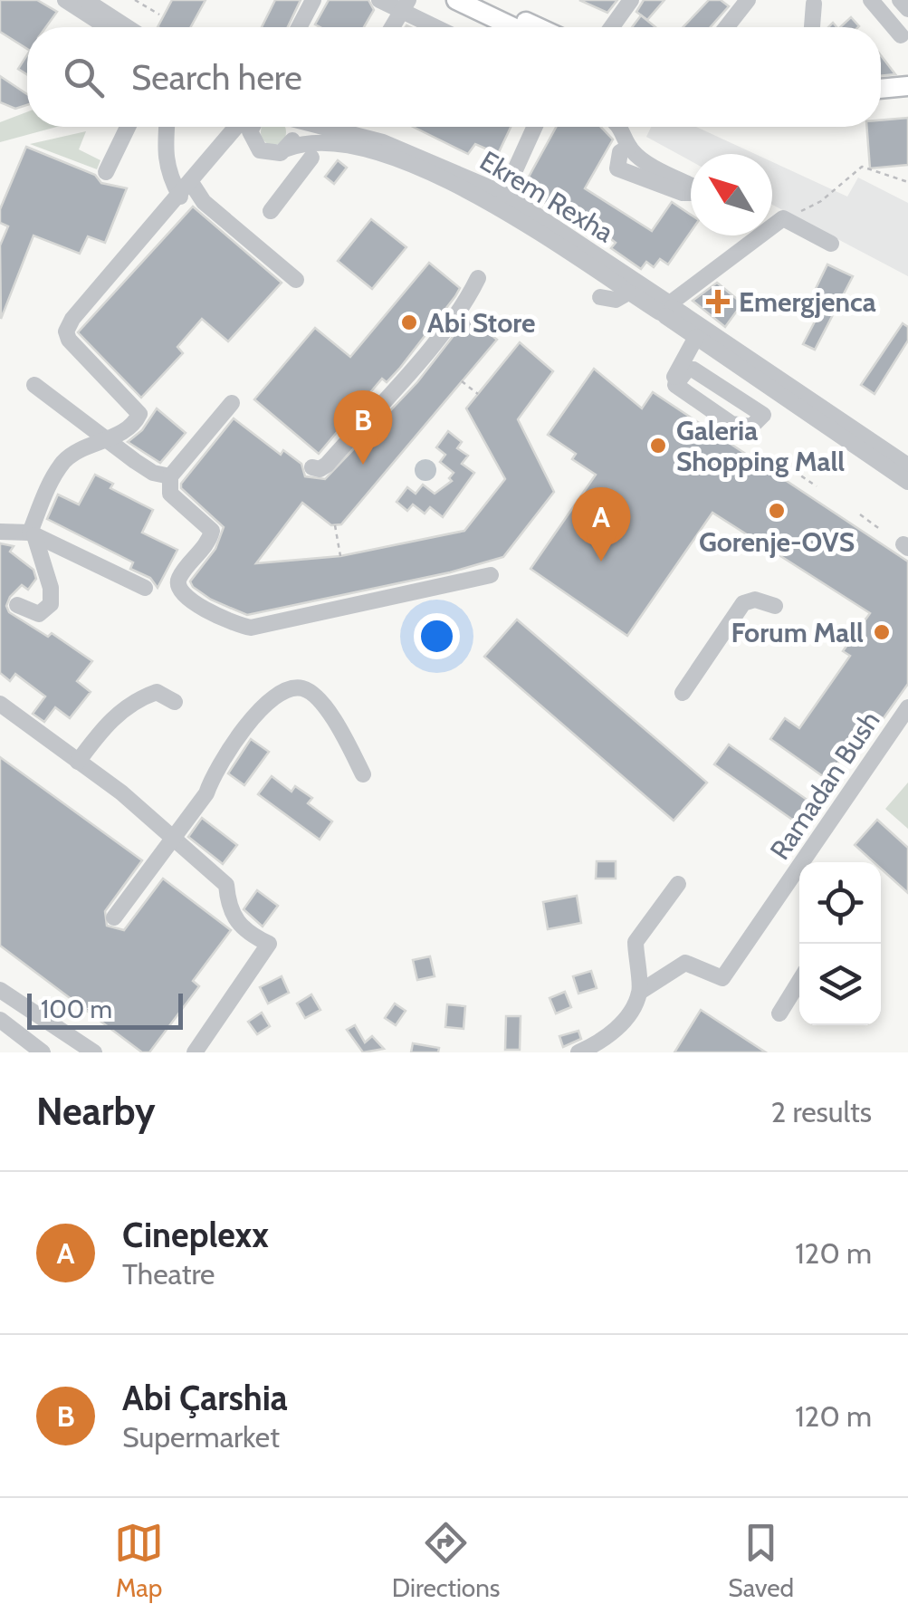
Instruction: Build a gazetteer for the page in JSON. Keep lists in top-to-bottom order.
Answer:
{
  "streets": {
    "street": ["Ekrem Rexha", "Ramadan Bush"]
  },
  "places": {
    "health": ["Emergjenca"],
    "other": [
      "Abi Store",
      "Galeria Shopping Mall",
      "Gorenje-OVS",
      "Forum Mall"
    ]
  },
  "scale_bar": "100 m",
  "north": "top left",
  "page": {
    "search": "Search here",
    "pins": ["B", "A"],
    "scale": "100 m",
    "heading": ["Nearby", "2 results"],
    "list": [
      {
        "mark": "A",
        "name": "Cineplexx",
        "note": "Theatre",
        "value": "120 m"
      },
      {
        "mark": "B",
        "name": "Abi Çarshia",
        "note": "Supermarket",
        "value": "120 m"
      }
    ],
    "nav": ["Map", "Directions", "Saved"]
  }
}
